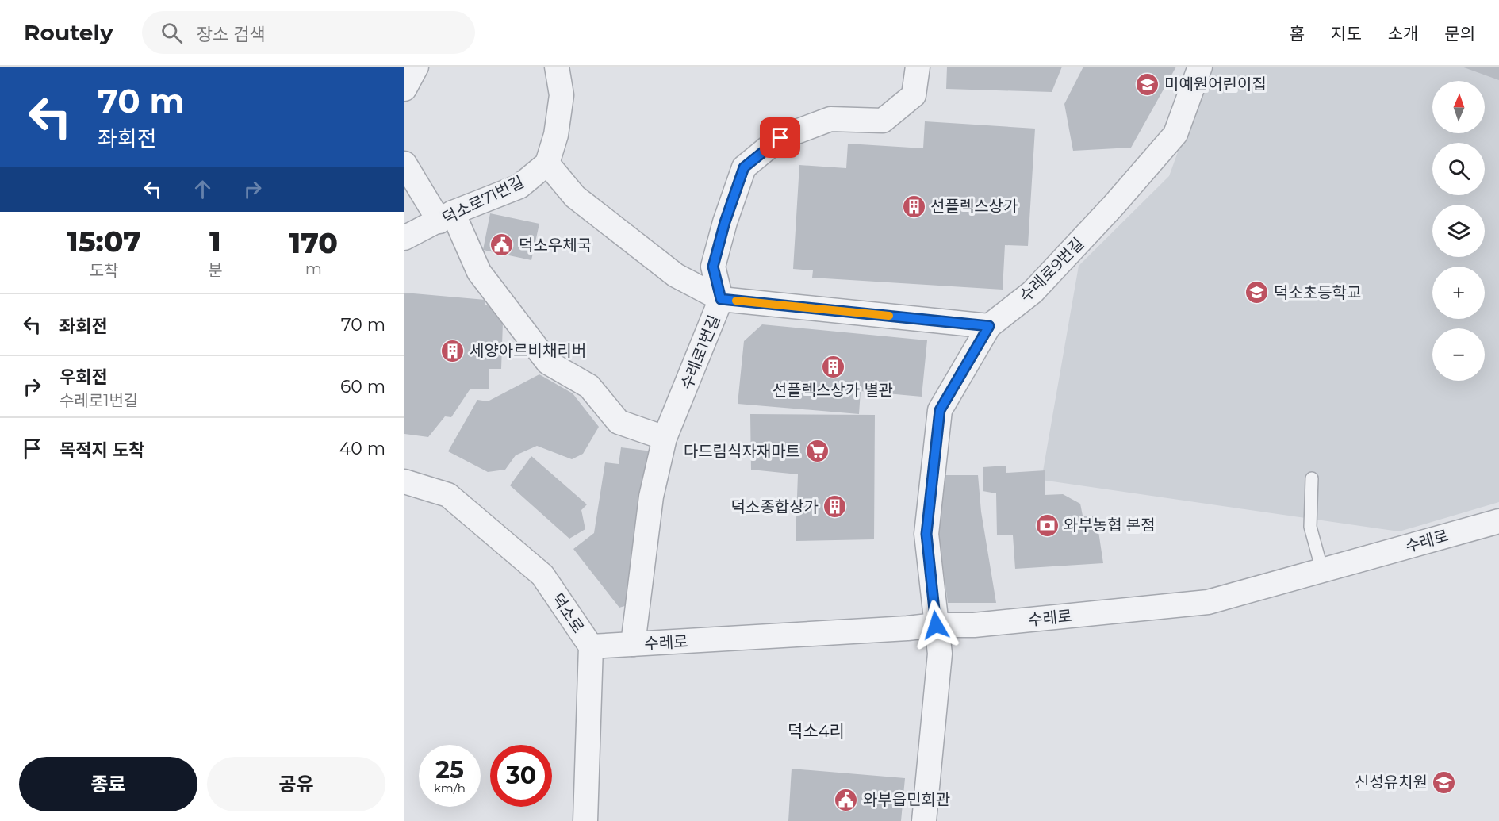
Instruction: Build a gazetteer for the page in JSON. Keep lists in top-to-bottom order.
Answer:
{
  "streets": {
    "street": [
      "덕소로71번길",
      "수레로9번길",
      "수레로1번길",
      "수레로",
      "덕소로"
    ]
  },
  "crossings": [
    ["수레로9번길", "수레로"],
    ["수레로1번길", "수레로"],
    ["수레로", "덕소로"]
  ],
  "districts": ["덕소4리"],
  "places": {
    "school or university": ["미예원어린이집", "덕소초등학교", "신성유치원"],
    "building": [
      "선플렉스상가",
      "세양아르비채리버",
      "선플렉스상가 별관",
      "덕소종합상가"
    ],
    "public building": ["덕소우체국", "와부읍민회관"],
    "supermarket": ["다드림식자재마트"],
    "bank": ["와부농협 본점"]
  },
  "north": "top",
  "page": {
    "header": "Routely",
    "search": "장소 검색",
    "nav": [
      "홈",
      "지도",
      "소개",
      "문의"
    ],
    "turn": ["70 m", "좌회전"],
    "map_buttons": ["+", "−"],
    "eta": [
      "15:07",
      "도착",
      "1",
      "분",
      "170",
      "m"
    ],
    "list": [
      {
        "name": "좌회전",
        "value": "70 m"
      },
      {
        "name": "우회전",
        "note": "수레로1번길",
        "value": "60 m"
      },
      {
        "name": "목적지 도착",
        "value": "40 m"
      }
    ],
    "speed": "25 km/h",
    "limit": "30",
    "buttons": ["종료", "공유"]
  }
}
